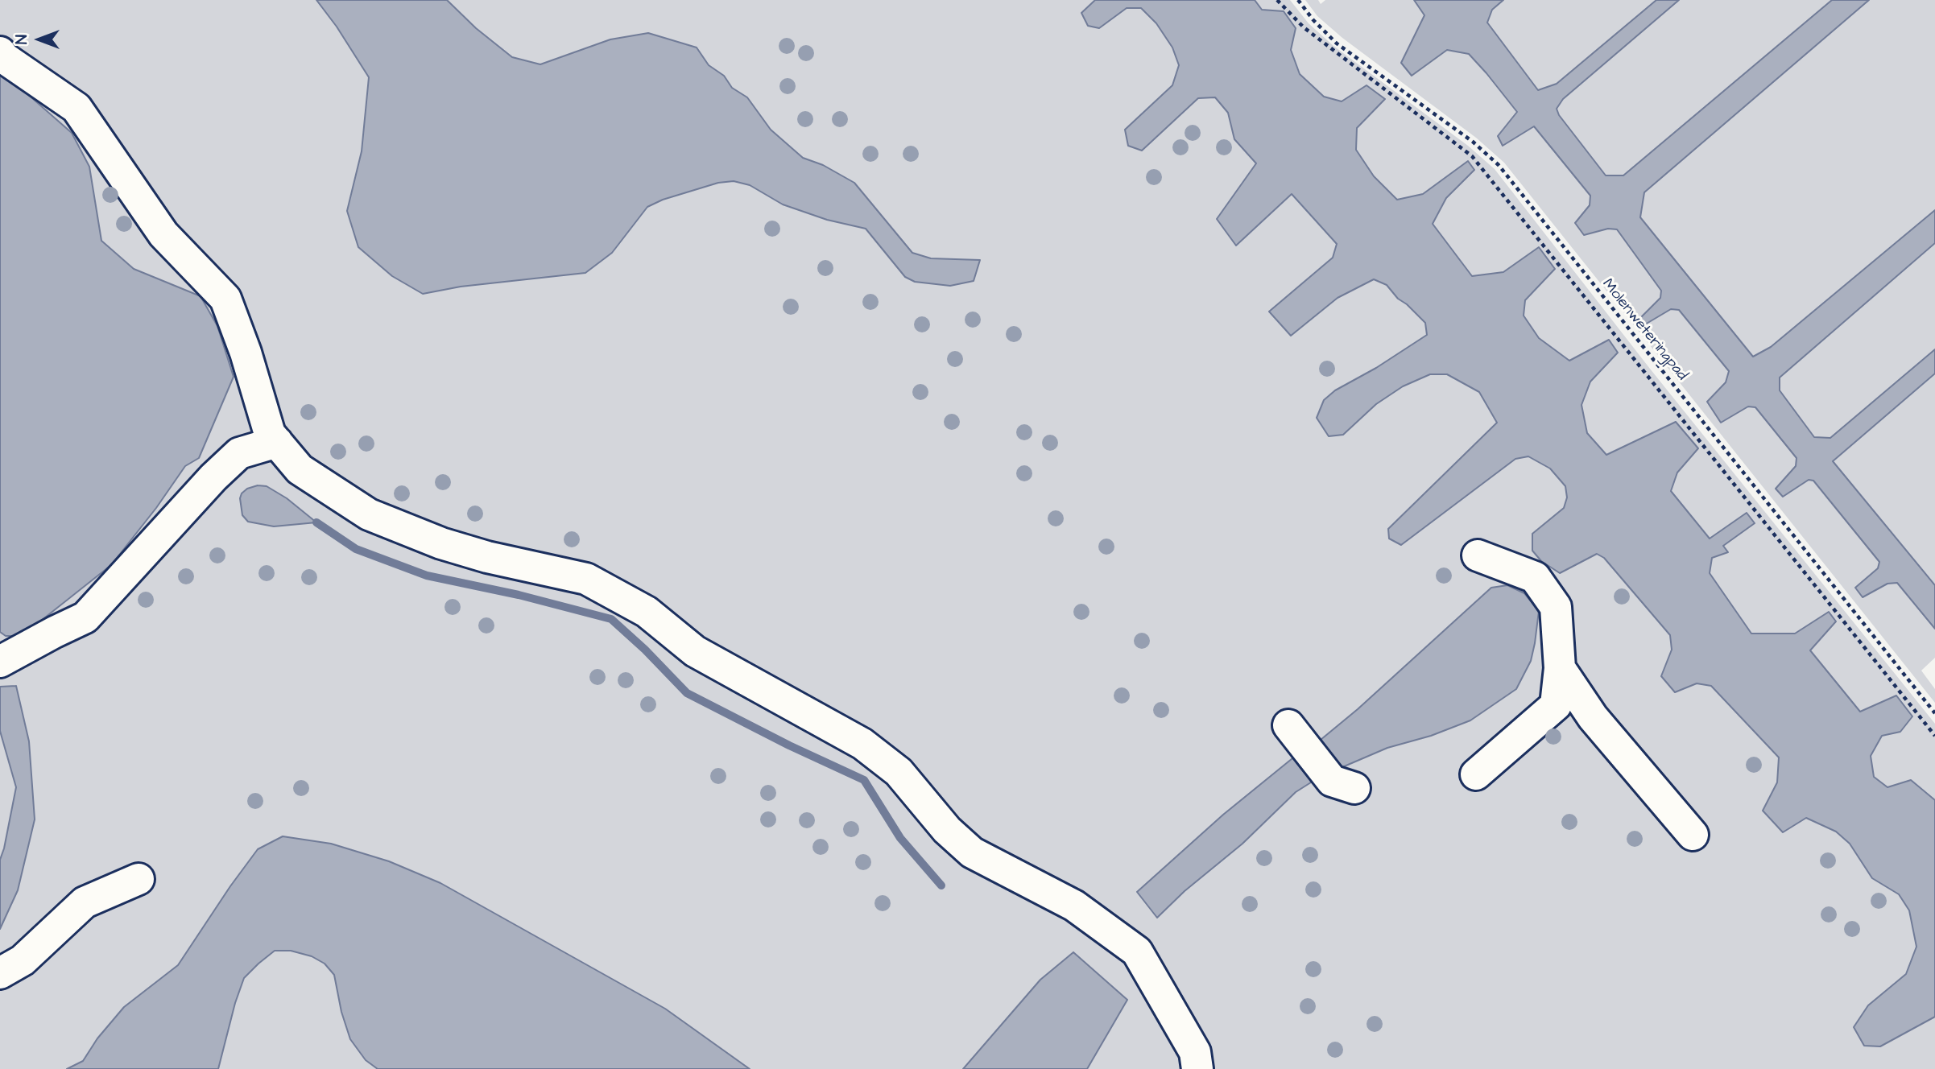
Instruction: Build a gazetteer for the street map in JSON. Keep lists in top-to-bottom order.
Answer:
{
  "streets": {
    "path": ["Molenweteringpad"]
  },
  "north": "left"
}
